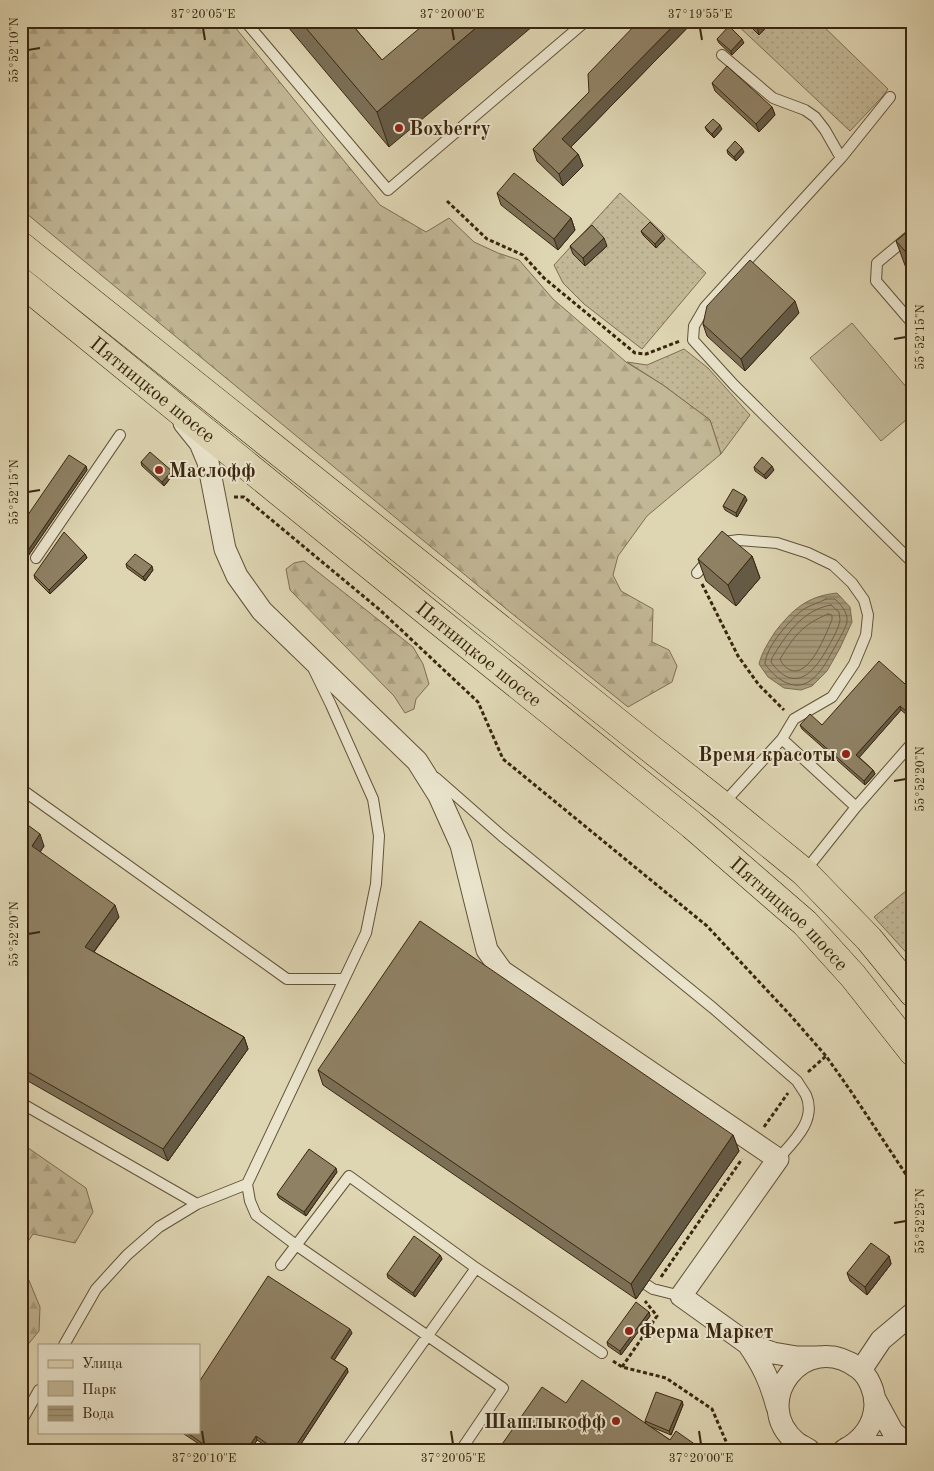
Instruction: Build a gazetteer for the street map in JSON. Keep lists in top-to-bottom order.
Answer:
{
  "streets": {
    "main road": ["Пятницкое шоссе"]
  },
  "places": [
    "Boxberry",
    "Маслофф",
    "Время красоты",
    "Ферма Маркет",
    "Шашлыкофф"
  ],
  "legend": ["Улица", "Парк", "Вода"],
  "coordinates": [
    "37°20'05\"E",
    "37°20'00\"E",
    "37°19'55\"E",
    "55°52'10\"N",
    "55°52'15\"N",
    "55°52'20\"N",
    "55°52'25\"N",
    "37°20'10\"E"
  ]
}
